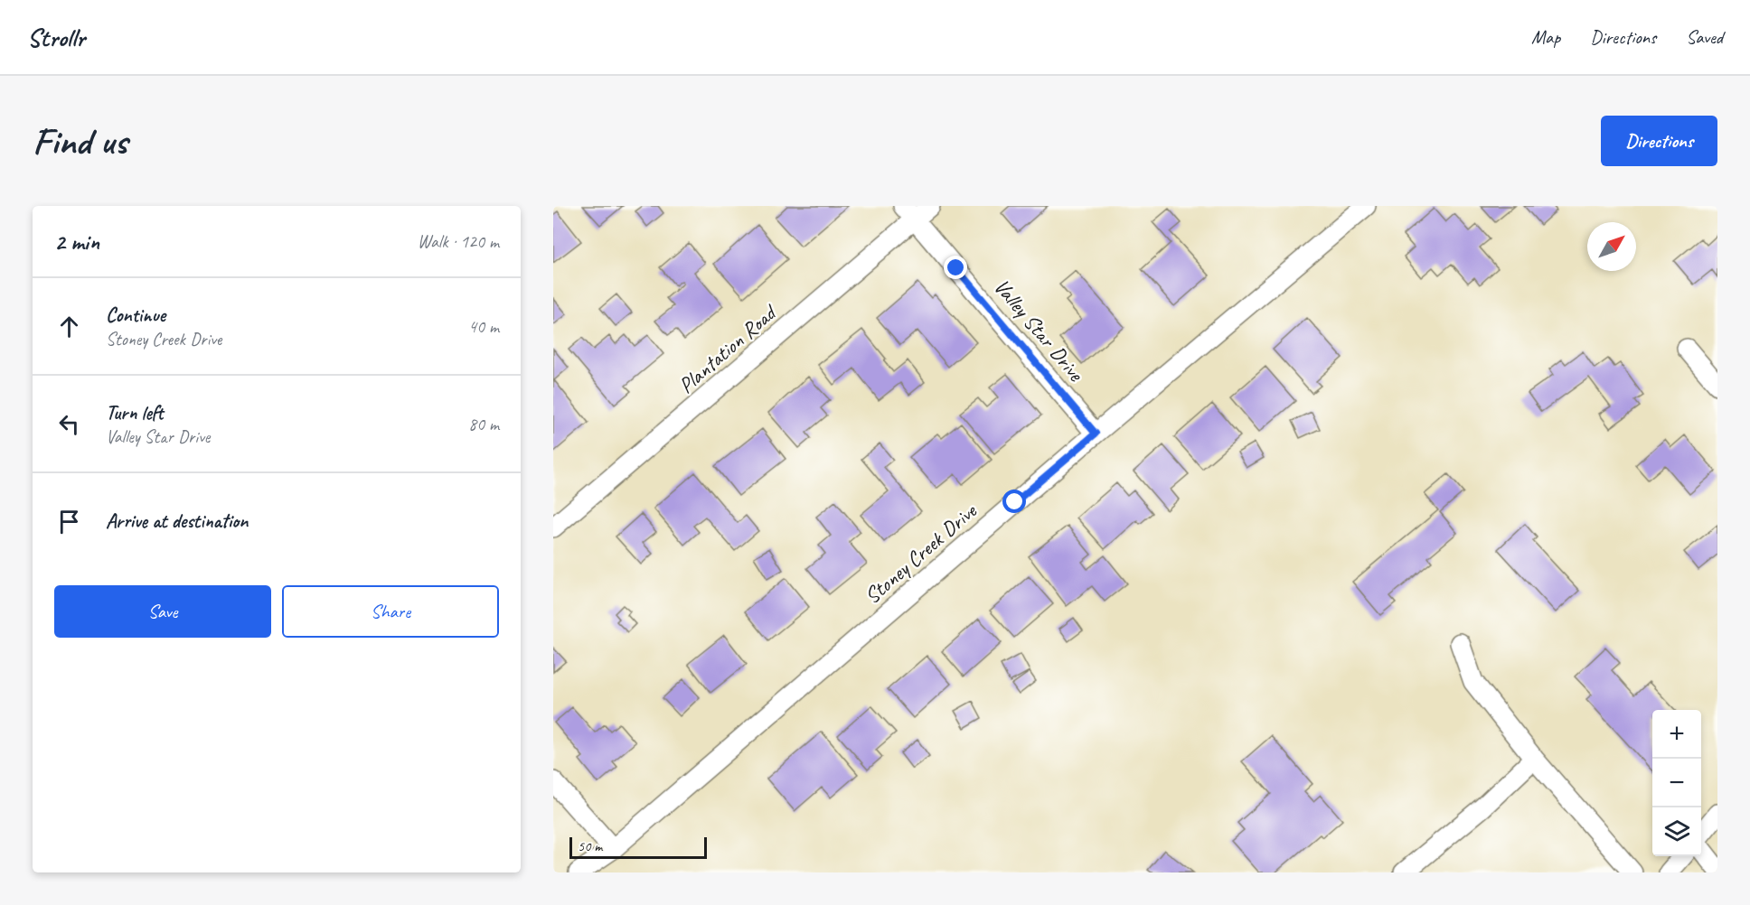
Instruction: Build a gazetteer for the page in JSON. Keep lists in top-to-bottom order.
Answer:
{
  "streets": {
    "street": ["Valley Star Drive", "Plantation Road", "Stoney Creek Drive"]
  },
  "crossings": [
    ["Valley Star Drive", "Plantation Road"],
    ["Valley Star Drive", "Stoney Creek Drive"]
  ],
  "scale_bar": "50 m",
  "north": "top right",
  "page": {
    "header": "Strollr",
    "nav": ["Map", "Directions", "Saved"],
    "buttons": [
      "Directions",
      ["Save", "Share"]
    ],
    "title": "Find us",
    "heading": ["2 min", "Walk · 120 m"],
    "list": [
      ["Continue", "Stoney Creek Drive", "40 m"],
      ["Turn left", "Valley Star Drive", "80 m"],
      "Arrive at destination"
    ],
    "map_buttons": ["+", "−"],
    "scale": "50 m"
  }
}
